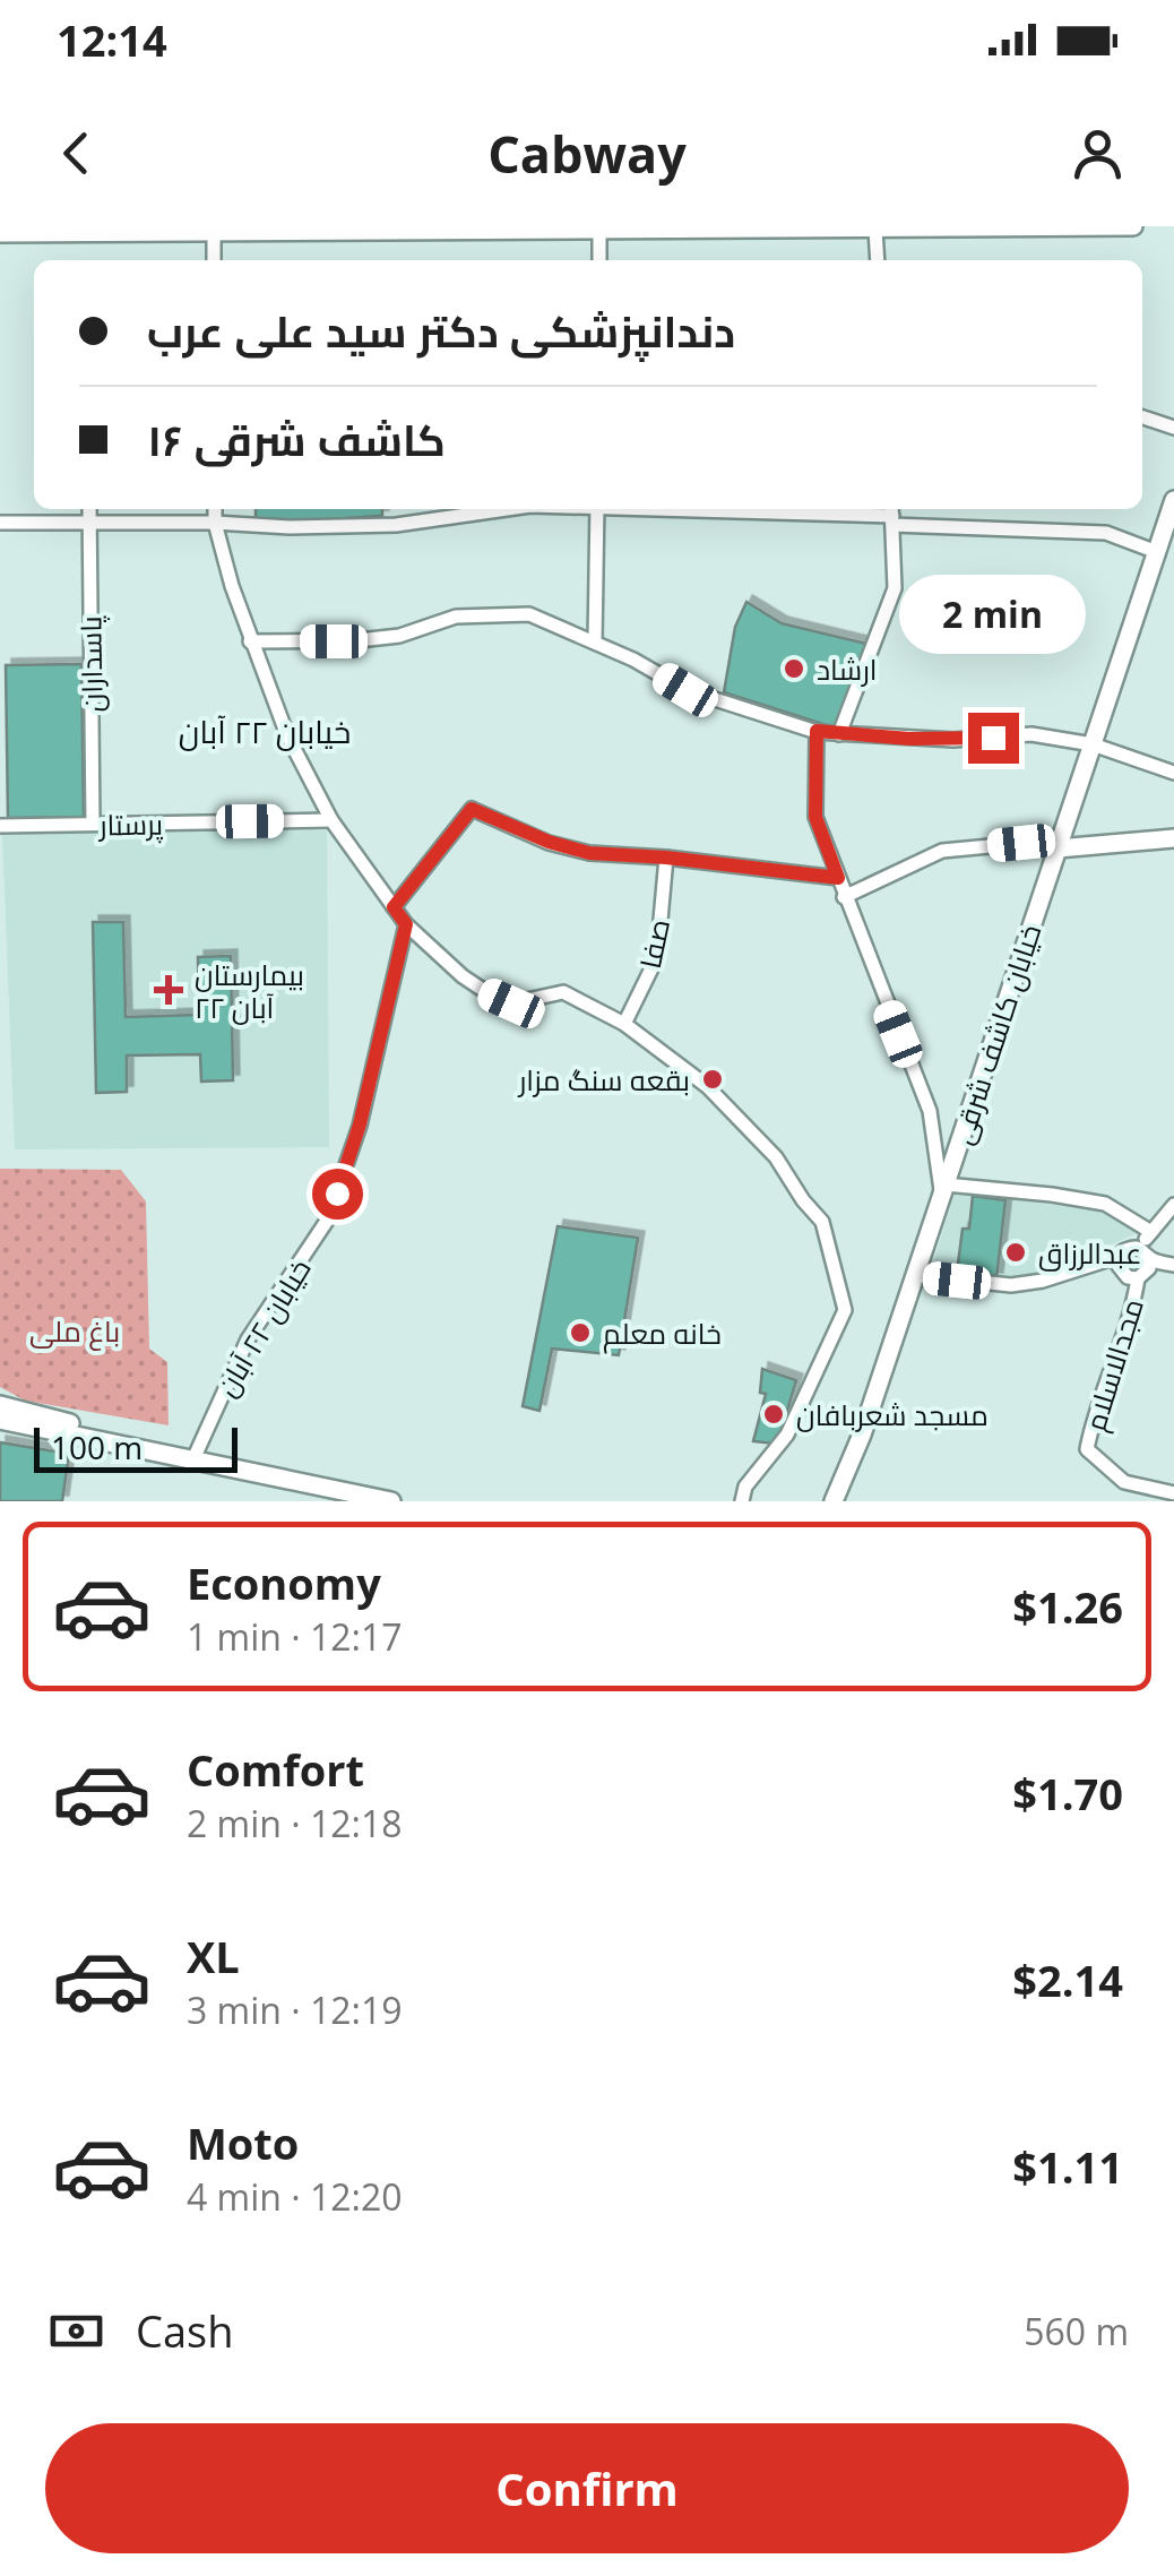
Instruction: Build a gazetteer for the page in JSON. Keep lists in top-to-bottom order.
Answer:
{
  "streets": {
    "main road": ["خیابان کاشف شرقی"],
    "street": [
      "پاسداران",
      "پرستار",
      "صفا",
      "خیابان ۲۲ آبان",
      "مجدالاسلام"
    ]
  },
  "crossings": [
    ["پاسداران", "پرستار"]
  ],
  "districts": ["خیابان ۲۲ آبان"],
  "parks": ["باغ ملی"],
  "places": {
    "other": [
      "ارشاد",
      "بقعه سنگ مزار",
      "عبدالرزاق",
      "خانه معلم",
      "مسجد شعربافان"
    ],
    "health": ["بیمارستان ۲۲ آبان"]
  },
  "scale_bar": "100 m",
  "page": {
    "status": "12:14",
    "header": "Cabway",
    "banner": ["دندانپزشکی دکتر سید علی عرب", "کاشف شرقی ۱۶"],
    "bubble": "2 min",
    "scale": "100 m",
    "list": [
      {
        "name": "Economy",
        "note": "1 min · 12:17",
        "value": "$1.26"
      },
      {
        "name": "Comfort",
        "note": "2 min · 12:18",
        "value": "$1.70"
      },
      {
        "name": "XL",
        "note": "3 min · 12:19",
        "value": "$2.14"
      },
      {
        "name": "Moto",
        "note": "4 min · 12:20",
        "value": "$1.11"
      }
    ],
    "pay": ["Cash", "560 m"],
    "buttons": "Confirm"
  }
}
